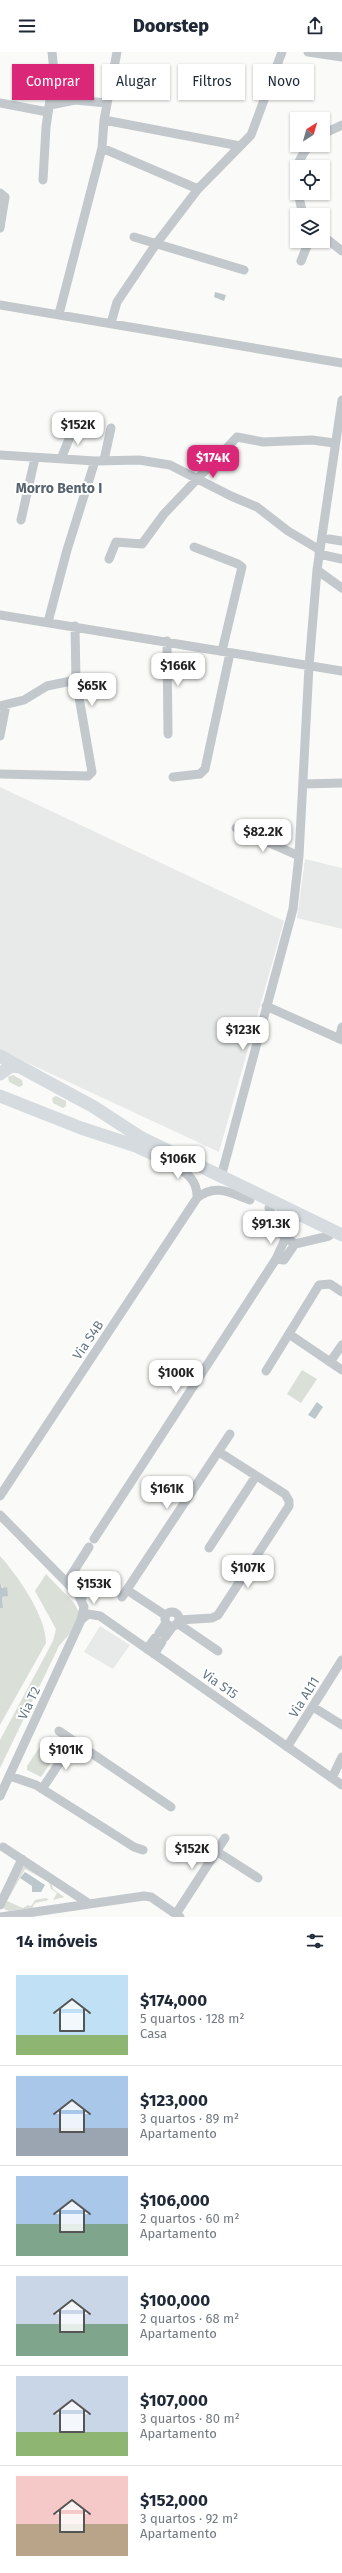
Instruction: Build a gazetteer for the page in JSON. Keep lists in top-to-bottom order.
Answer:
{
  "streets": {
    "street": [
      "Via S4B",
      "Via S15",
      "Via AL11",
      "Via T2"
    ]
  },
  "crossings": [
    ["Via S15", "Via AL11"]
  ],
  "districts": ["Morro Bento I"],
  "north": "top right",
  "page": {
    "header": "Doorstep",
    "chip": [
      "Comprar",
      "Alugar",
      "Filtros",
      "Novo"
    ],
    "price": [
      "$152K",
      "$174K",
      "$166K",
      "$65K",
      "$82.2K",
      "$123K",
      "$106K",
      "$91.3K",
      "$100K",
      "$161K",
      "$107K",
      "$153K",
      "$101K",
      "$152K"
    ],
    "heading": "14 imóveis",
    "list": [
      {
        "name": "$174,000",
        "note": "5 quartos · 128 m² · Casa"
      },
      {
        "name": "$123,000",
        "note": "3 quartos · 89 m² · Apartamento"
      },
      {
        "name": "$106,000",
        "note": "2 quartos · 60 m² · Apartamento"
      },
      {
        "name": "$100,000",
        "note": "2 quartos · 68 m² · Apartamento"
      },
      {
        "name": "$107,000",
        "note": "3 quartos · 80 m² · Apartamento"
      },
      {
        "name": "$152,000",
        "note": "3 quartos · 92 m² · Apartamento"
      }
    ]
  }
}
